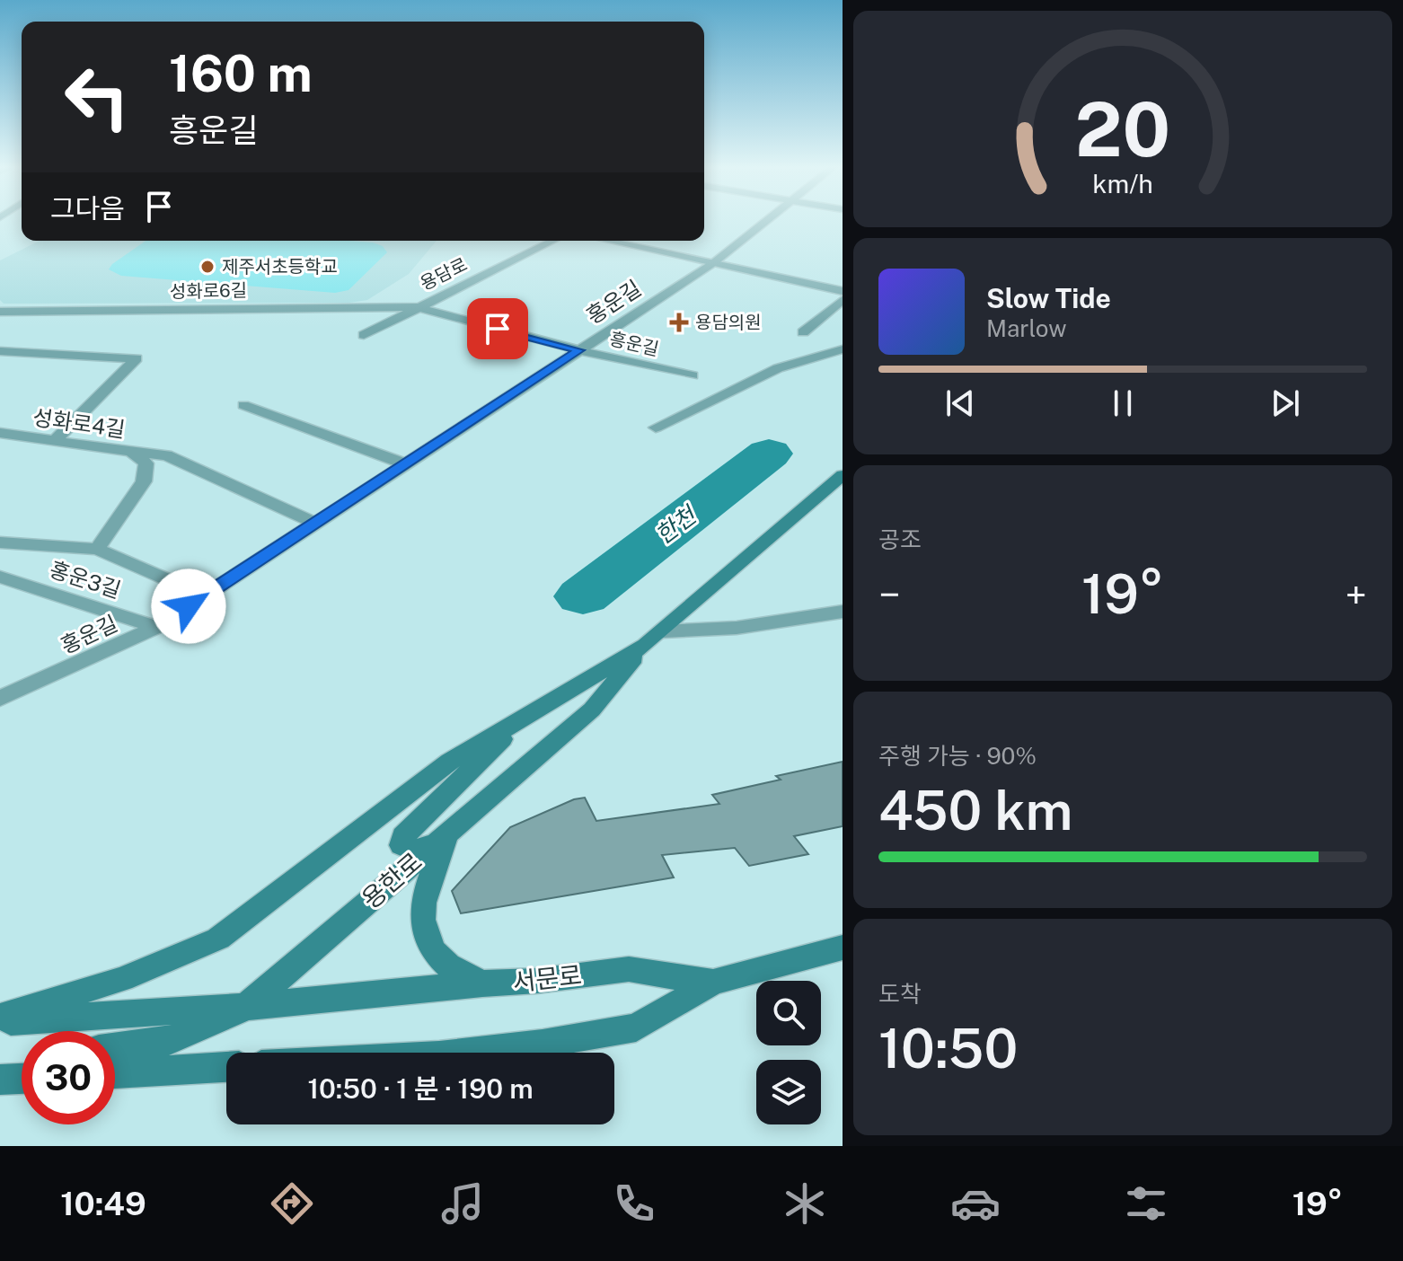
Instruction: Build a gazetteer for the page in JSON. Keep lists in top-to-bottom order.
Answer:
{
  "streets": {
    "main road": ["용한로", "서문로"],
    "street": [
      "용담로",
      "성화로6길",
      "홍운길",
      "흥운길",
      "성화로4길",
      "홍운3길"
    ]
  },
  "crossings": [
    ["용담로", "성화로6길"],
    ["용담로", "흥운길"],
    ["성화로6길", "흥운길"],
    ["홍운길", "흥운길"],
    ["홍운길", "홍운3길"],
    ["용한로", "서문로"]
  ],
  "water": ["한천"],
  "places": {
    "other": ["제주서초등학교"],
    "health": ["용담의원"]
  },
  "page": {
    "turn": ["160 m", "흥운길"],
    "then": "그다음",
    "song": ["Slow Tide", "Marlow"],
    "tile": [
      "공조",
      ["주행 가능 · 90%", "450 km"],
      ["도착", "10:50"]
    ],
    "heat": ["−", "19°", "+"],
    "limit": "30",
    "trip": "10:50 · 1 분 · 190 m",
    "tabs": ["10:49", "19°"],
    "gauge": ["20", "km/h"]
  }
}
